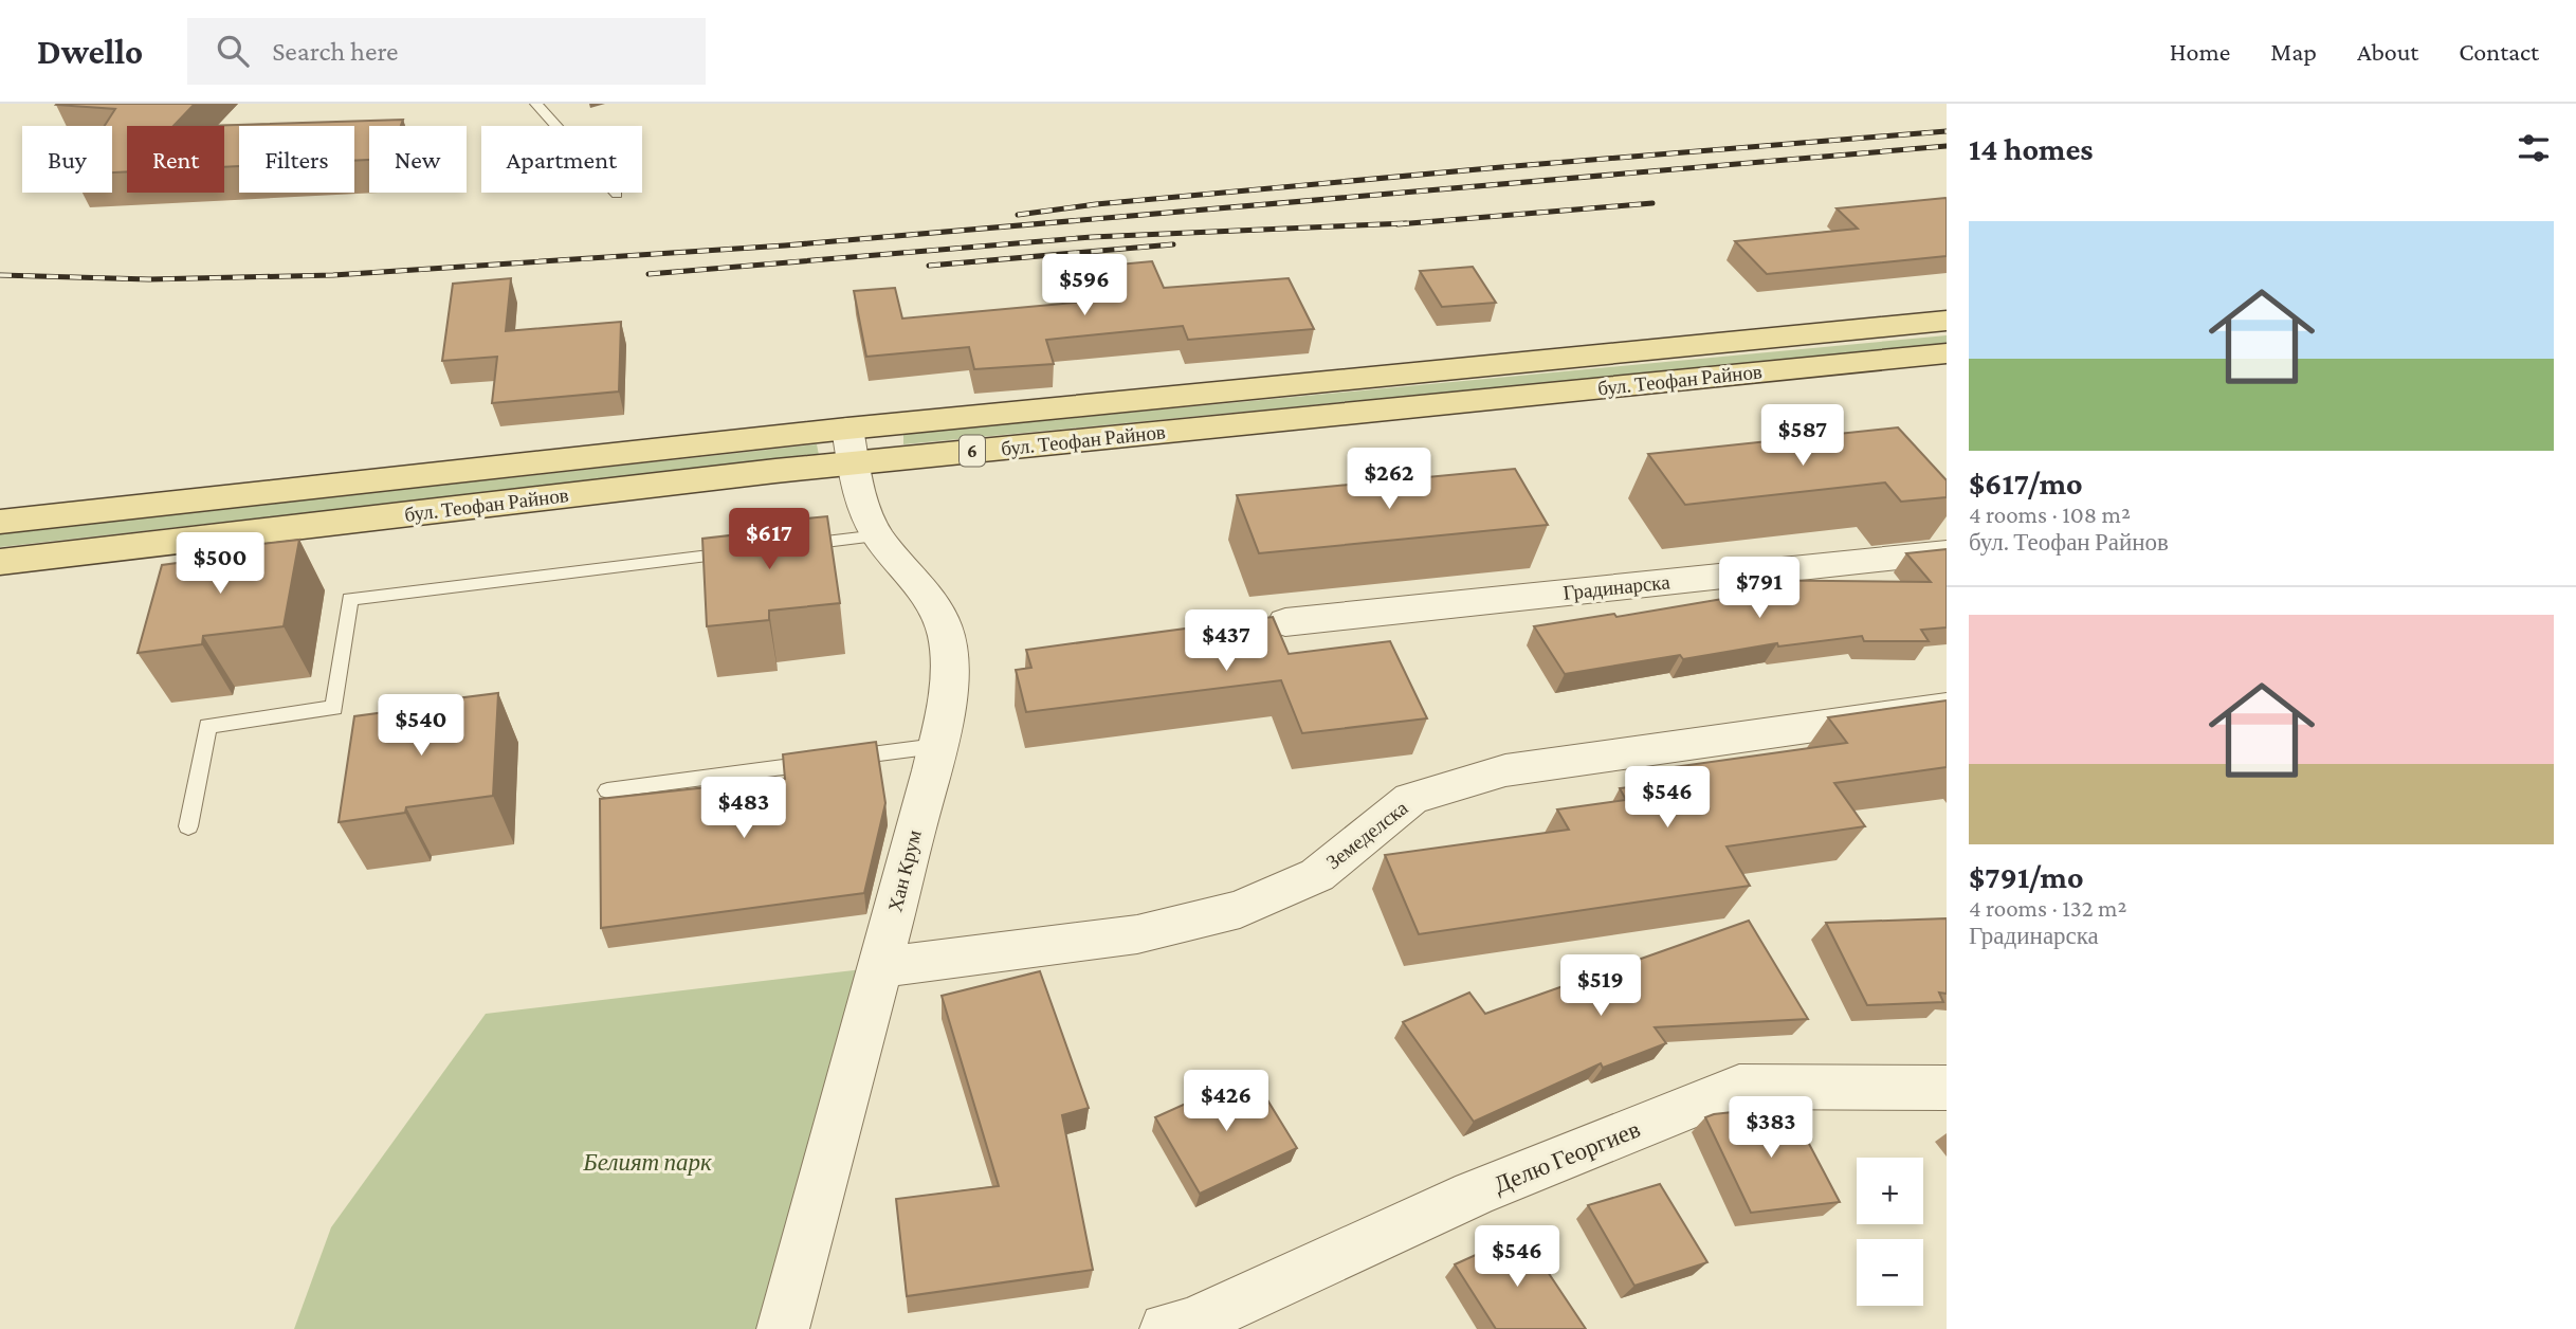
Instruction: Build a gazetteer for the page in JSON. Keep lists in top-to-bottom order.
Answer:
{
  "streets": {
    "main road": ["бул. Теофан Райнов", "6"],
    "street": [
      "Градинарска",
      "Земеделска",
      "Хан Крум",
      "Делю Георгиев"
    ]
  },
  "crossings": [
    ["бул. Теофан Райнов", "Хан Крум"],
    ["Земеделска", "Хан Крум"]
  ],
  "parks": ["Белият парк"],
  "page": {
    "header": "Dwello",
    "search": "Search here",
    "nav": [
      "Home",
      "Map",
      "About",
      "Contact"
    ],
    "heading": "14 homes",
    "chip": [
      "Buy",
      "Rent",
      "Filters",
      "New",
      "Apartment"
    ],
    "list": [
      {
        "name": "$617/mo",
        "note": "4 rooms · 108 m² · бул. Теофан Райнов"
      },
      {
        "name": "$791/mo",
        "note": "4 rooms · 132 m² · Градинарска"
      }
    ],
    "price": [
      "$596",
      "$587",
      "$262",
      "$617",
      "$500",
      "$791",
      "$437",
      "$540",
      "$546",
      "$483",
      "$519",
      "$426",
      "$383",
      "$546"
    ],
    "map_buttons": ["+", "−"]
  }
}
